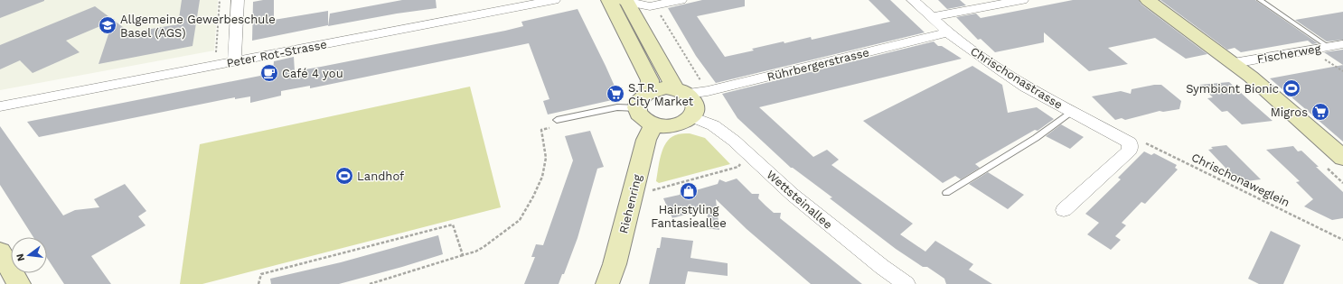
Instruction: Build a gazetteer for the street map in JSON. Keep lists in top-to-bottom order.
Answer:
{
  "streets": {
    "main road": ["Riehenring"],
    "street": [
      "Peter Rot-Strasse",
      "Fischerweg",
      "Rührbergerstrasse",
      "Chrischonastrasse",
      "Wettsteinallee"
    ],
    "path": ["Chrischonaweglein"]
  },
  "crossings": [
    ["Rührbergerstrasse", "Chrischonastrasse"],
    ["Rührbergerstrasse", "Wettsteinallee"],
    ["Rührbergerstrasse", "Riehenring"],
    ["Chrischonastrasse", "Chrischonaweglein"],
    ["Wettsteinallee", "Riehenring"]
  ],
  "places": {
    "school or university": ["Allgemeine Gewerbeschule Basel (AGS)"],
    "cafe": ["Café 4 you"],
    "sports": ["Symbiont Bionic", "Landhof"],
    "supermarket": ["S.T.R. City Market", "Migros"],
    "shop": ["Hairstyling Fantasieallee"]
  },
  "north": "left"
}
